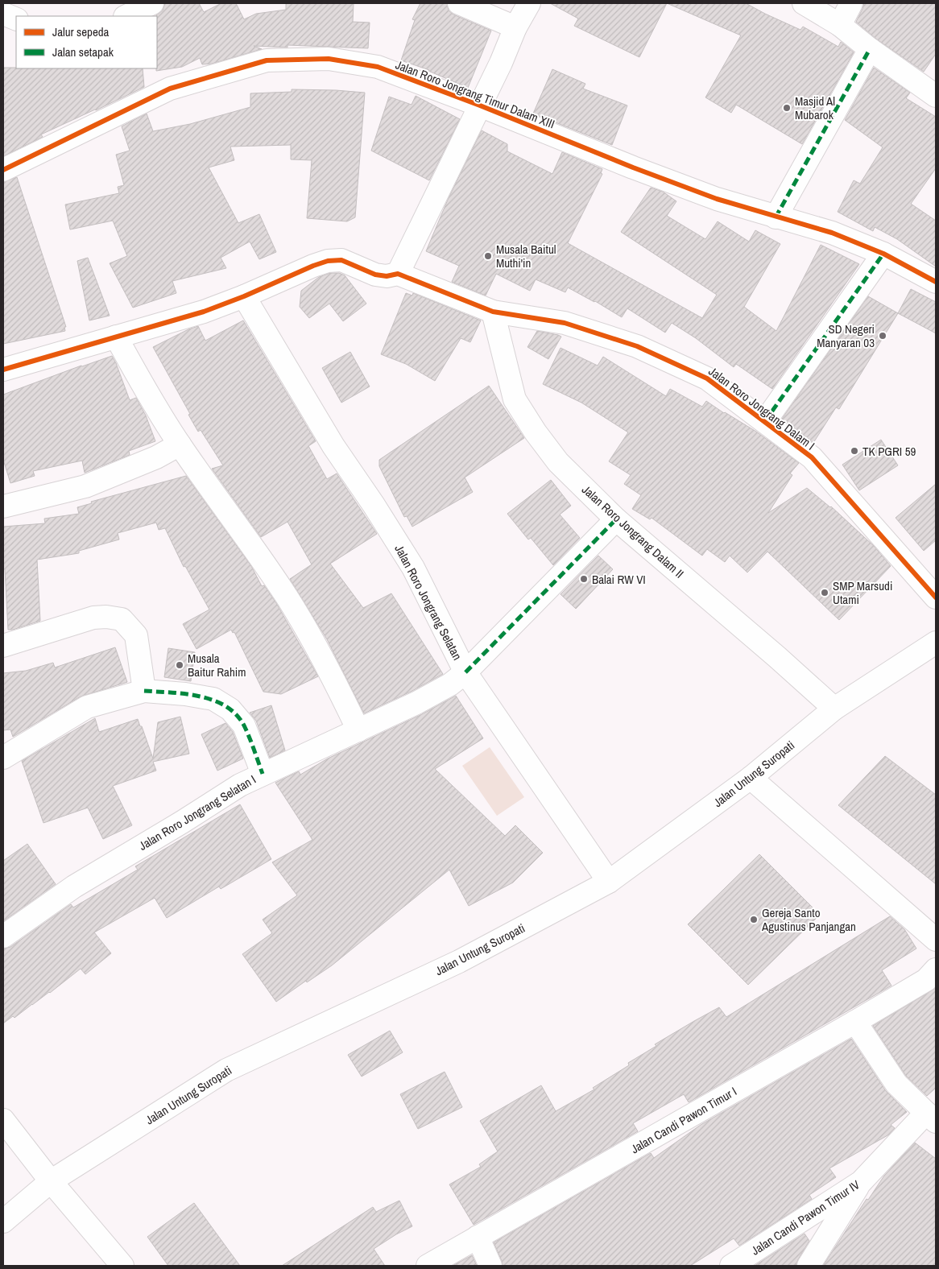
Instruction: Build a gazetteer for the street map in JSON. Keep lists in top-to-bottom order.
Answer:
{
  "streets": {
    "street": [
      "Jalan Roro Jongrang Timur Dalam XIII",
      "Jalan Roro Jongrang Dalam I",
      "Jalan Roro Jongrang Dalam II",
      "Jalan Roro Jongrang Selatan",
      "Jalan Untung Suropati",
      "Jalan Roro Jongrang Selatan I",
      "Jalan Candi Pawon Timur I",
      "Jalan Candi Pawon Timur IV"
    ]
  },
  "crossings": [
    ["Jalan Roro Jongrang Dalam I", "Jalan Roro Jongrang Dalam II"],
    ["Jalan Roro Jongrang Dalam I", "Jalan Roro Jongrang Selatan"],
    ["Jalan Roro Jongrang Dalam II", "Jalan Untung Suropati"],
    ["Jalan Roro Jongrang Dalam II", "Jalan Roro Jongrang Selatan I"],
    ["Jalan Roro Jongrang Selatan", "Jalan Untung Suropati"],
    ["Jalan Roro Jongrang Selatan", "Jalan Roro Jongrang Selatan I"]
  ],
  "places": [
    "Masjid Al Mubarok",
    "Musala Baitul Muthi'in",
    "SD Negeri Manyaran 03",
    "TK PGRI 59",
    "Balai RW VI",
    "SMP Marsudi Utami",
    "Musala Baitur Rahim",
    "Gereja Santo Agustinus Panjangan"
  ],
  "legend": ["Jalur sepeda", "Jalan setapak"]
}
